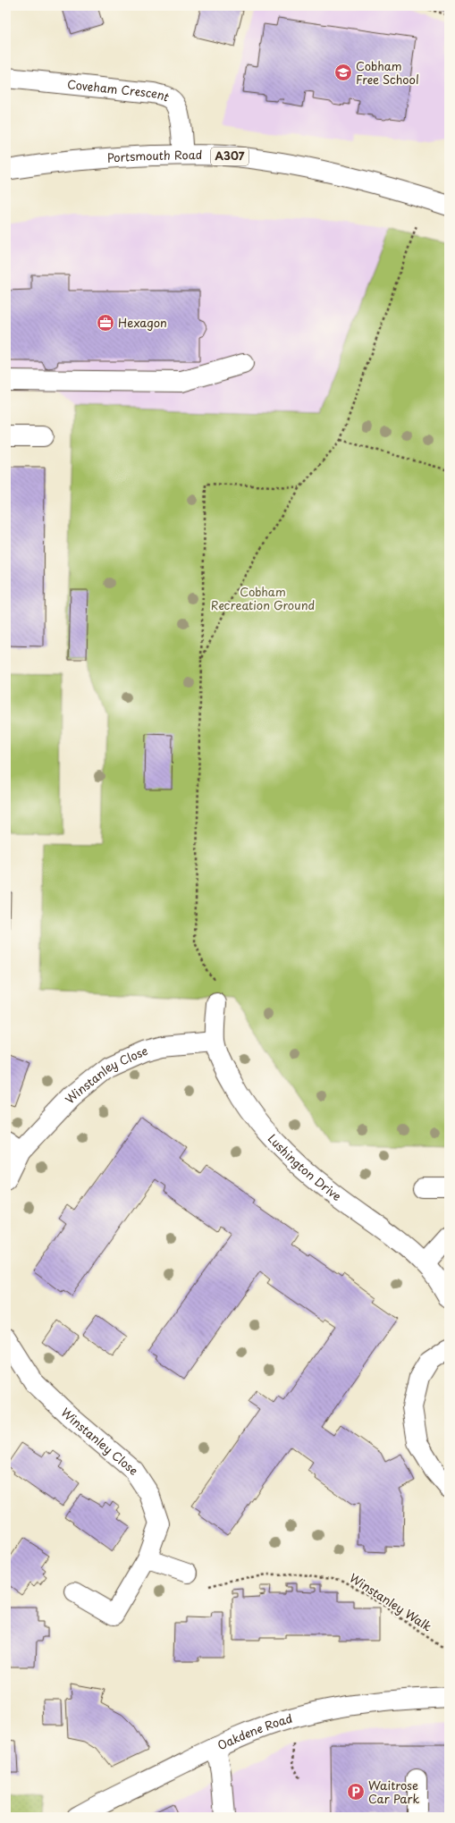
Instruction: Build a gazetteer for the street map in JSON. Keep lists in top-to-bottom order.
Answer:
{
  "streets": {
    "street": [
      "Coveham Crescent",
      "Portsmouth Road",
      "A307",
      "Winstanley Close",
      "Lushington Drive",
      "Oakdene Road"
    ],
    "path": ["Winstanley Walk"]
  },
  "crossings": [
    ["Coveham Crescent", "Portsmouth Road"],
    ["Winstanley Close", "Lushington Drive"]
  ],
  "parks": ["Cobham Recreation Ground"],
  "places": {
    "school or university": ["Cobham Free School"],
    "office": ["Hexagon"],
    "parking": ["Waitrose Car Park"]
  }
}
